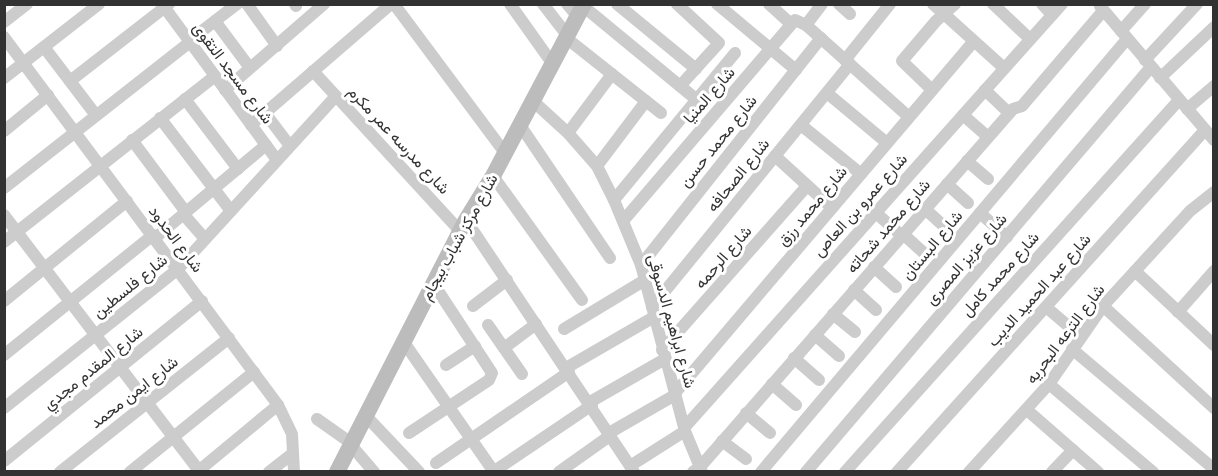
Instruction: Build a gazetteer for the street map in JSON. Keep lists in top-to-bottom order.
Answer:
{
  "streets": {
    "main road": ["شارع مركز شباب بيجام"],
    "street": [
      "شارع مسجد التقوى",
      "شارع المنيا",
      "شارع مدرسه عمر مكرم",
      "شارع محمد حسن",
      "شارع الصحافه",
      "شارع عمرو بن العاص",
      "شارع محمد رزق",
      "شارع محمد شحاته",
      "شارع الحدود",
      "شارع البستان",
      "شارع الرحمه",
      "شارع عزيز المصرى",
      "شارع محمد كامل",
      "شارع فلسطين",
      "شارع عبد الحميد الديب",
      "شارع ابراهيم الدسوقى",
      "شارع الترعه البحريه",
      "شارع المقدم مجدي",
      "شارع ايمن محمد"
    ]
  },
  "crossings": [
    ["شارع مسجد التقوى", "شارع فلسطين"],
    ["شارع المنيا", "شارع ابراهيم الدسوقى"],
    ["شارع مدرسه عمر مكرم", "شارع مركز شباب بيجام"],
    ["شارع مدرسه عمر مكرم", "شارع فلسطين"],
    ["شارع محمد حسن", "شارع ابراهيم الدسوقى"],
    ["شارع الصحافه", "شارع ابراهيم الدسوقى"],
    ["شارع عمرو بن العاص", "شارع ابراهيم الدسوقى"],
    ["شارع محمد رزق", "شارع ابراهيم الدسوقى"],
    ["شارع محمد شحاته", "شارع ابراهيم الدسوقى"],
    ["شارع مركز شباب بيجام", "شارع ابراهيم الدسوقى"],
    ["شارع الحدود", "شارع فلسطين"],
    ["شارع الحدود", "شارع المقدم مجدي"],
    ["شارع الحدود", "شارع ايمن محمد"],
    ["شارع الرحمه", "شارع ابراهيم الدسوقى"]
  ]
}
